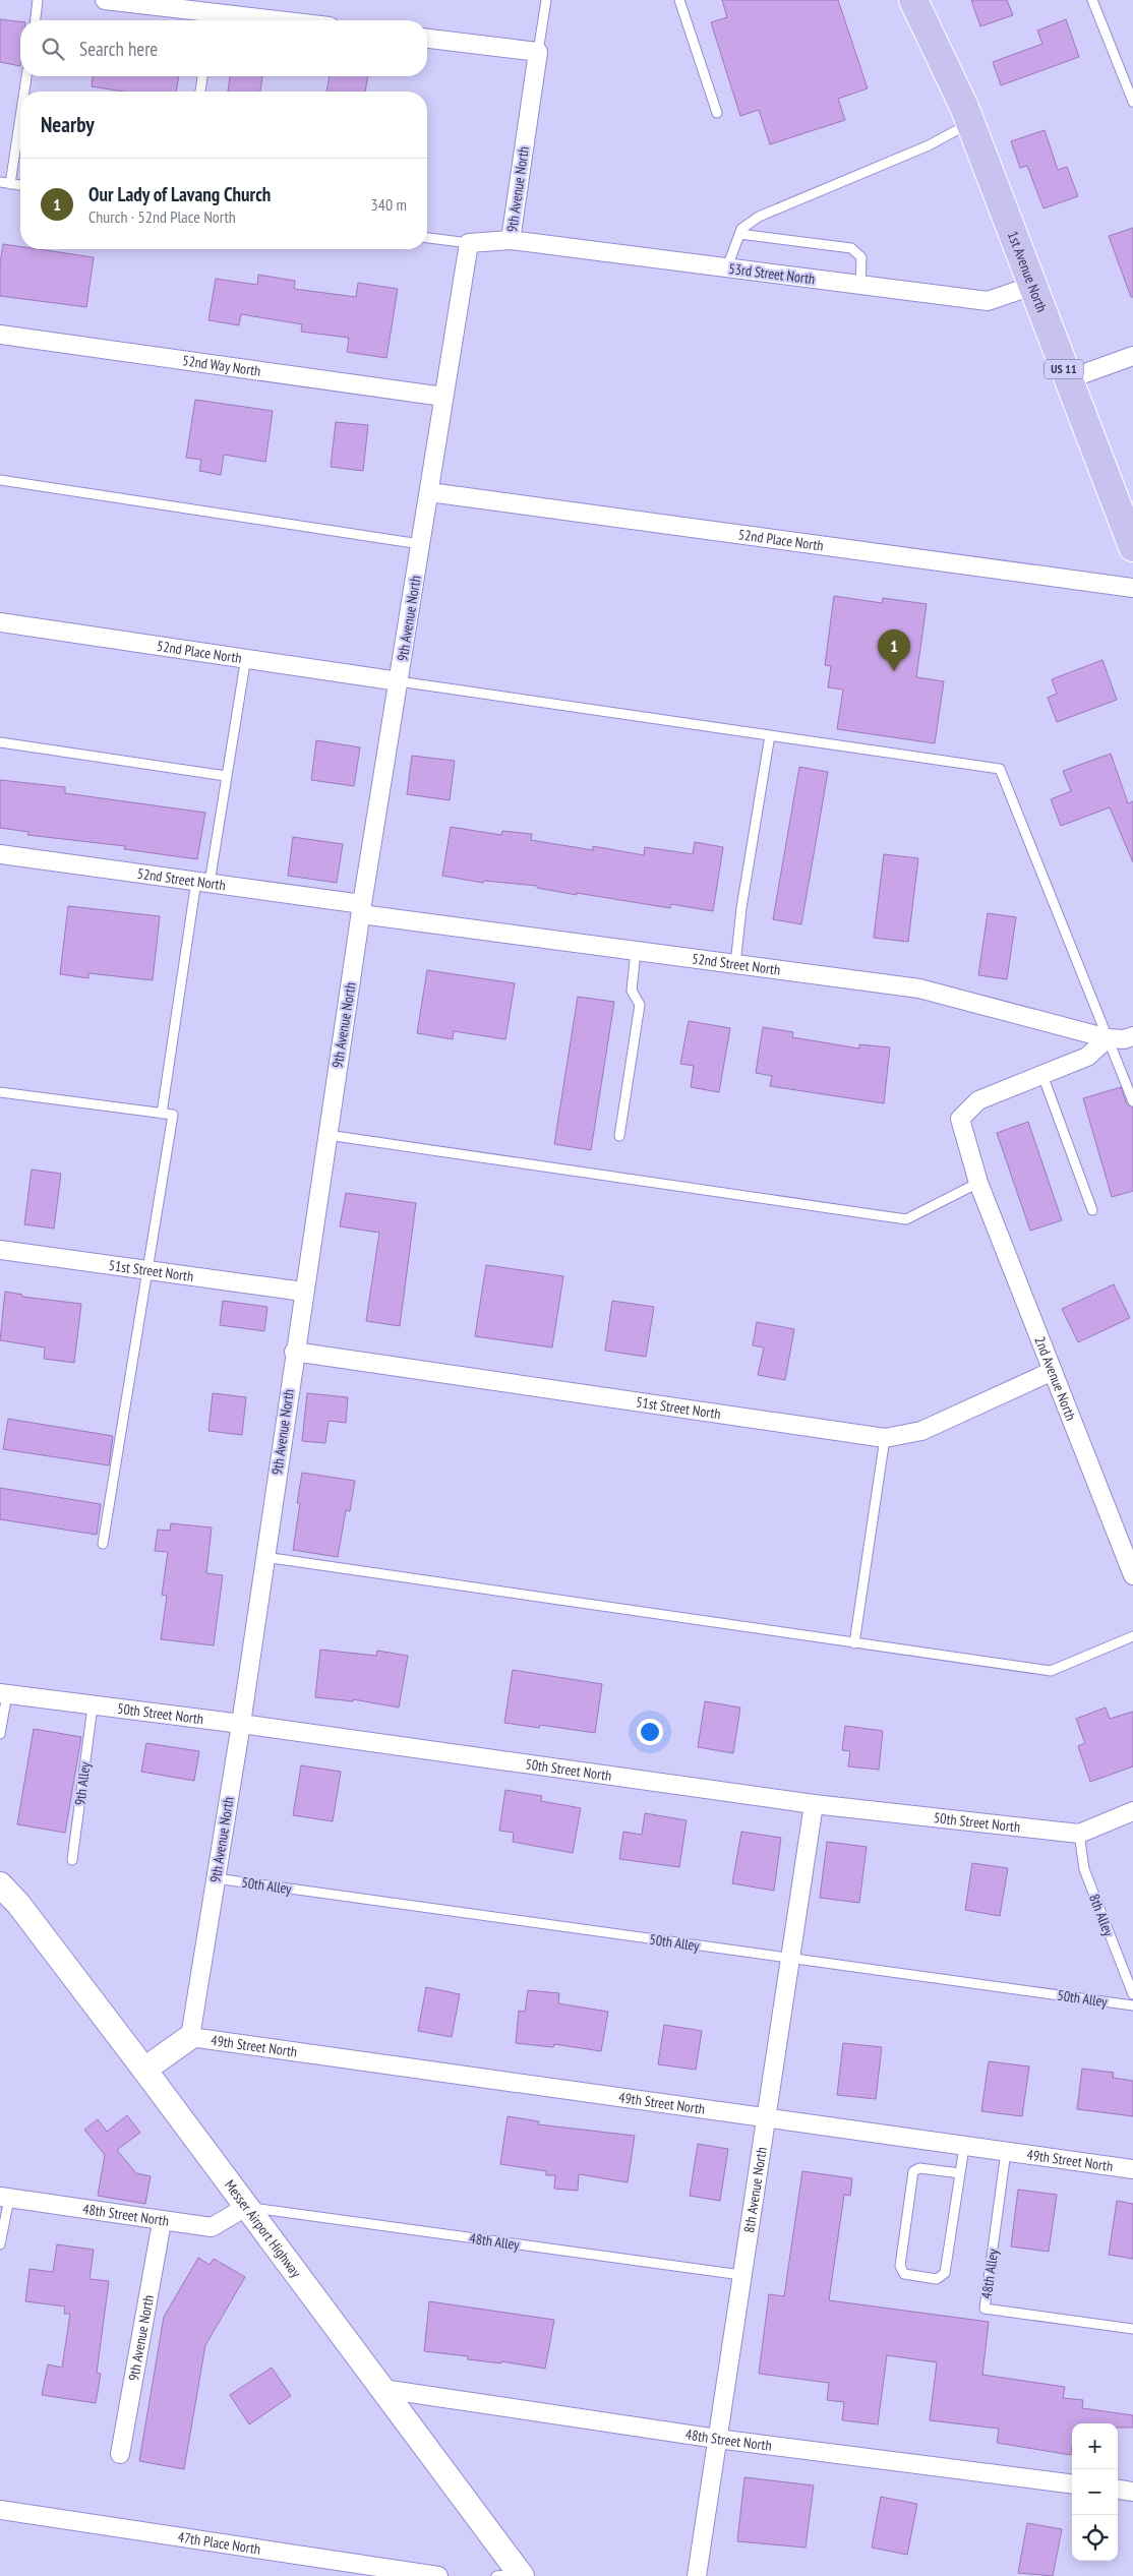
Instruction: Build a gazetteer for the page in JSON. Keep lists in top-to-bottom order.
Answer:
{
  "streets": {
    "main road": ["1st Avenue North", "US 11", "Messer Airport Highway"],
    "street": [
      "9th Avenue North",
      "53rd Street North",
      "52nd Way North",
      "52nd Place North",
      "52nd Street North",
      "51st Street North",
      "2nd Avenue North",
      "50th Street North",
      "49th Street North",
      "8th Avenue North",
      "48th Street North",
      "47th Place North"
    ],
    "lane": [
      "9th Alley",
      "50th Alley",
      "8th Alley",
      "48th Alley"
    ]
  },
  "crossings": [
    ["9th Avenue North", "53rd Street North"],
    ["9th Avenue North", "52nd Way North"],
    ["9th Avenue North", "52nd Place North"],
    ["9th Avenue North", "52nd Street North"],
    ["9th Avenue North", "51st Street North"],
    ["9th Avenue North", "50th Street North"],
    ["9th Avenue North", "50th Alley"],
    ["9th Avenue North", "49th Street North"],
    ["9th Avenue North", "48th Street North"],
    ["1st Avenue North", "53rd Street North"],
    ["51st Street North", "2nd Avenue North"],
    ["50th Street North", "9th Alley"],
    ["50th Street North", "8th Alley"],
    ["50th Street North", "8th Avenue North"],
    ["50th Alley", "8th Avenue North"],
    ["49th Street North", "8th Avenue North"],
    ["49th Street North", "48th Alley"],
    ["8th Avenue North", "48th Street North"],
    ["8th Avenue North", "48th Alley"],
    ["48th Street North", "Messer Airport Highway"],
    ["48th Street North", "48th Alley"],
    ["Messer Airport Highway", "48th Alley"]
  ],
  "page": {
    "search": "Search here",
    "heading": "Nearby",
    "list": [
      {
        "mark": "1",
        "name": "Our Lady of Lavang Church",
        "note": "Church · 52nd Place North",
        "value": "340 m"
      }
    ],
    "pins": "1",
    "map_buttons": ["+", "−"]
  }
}
